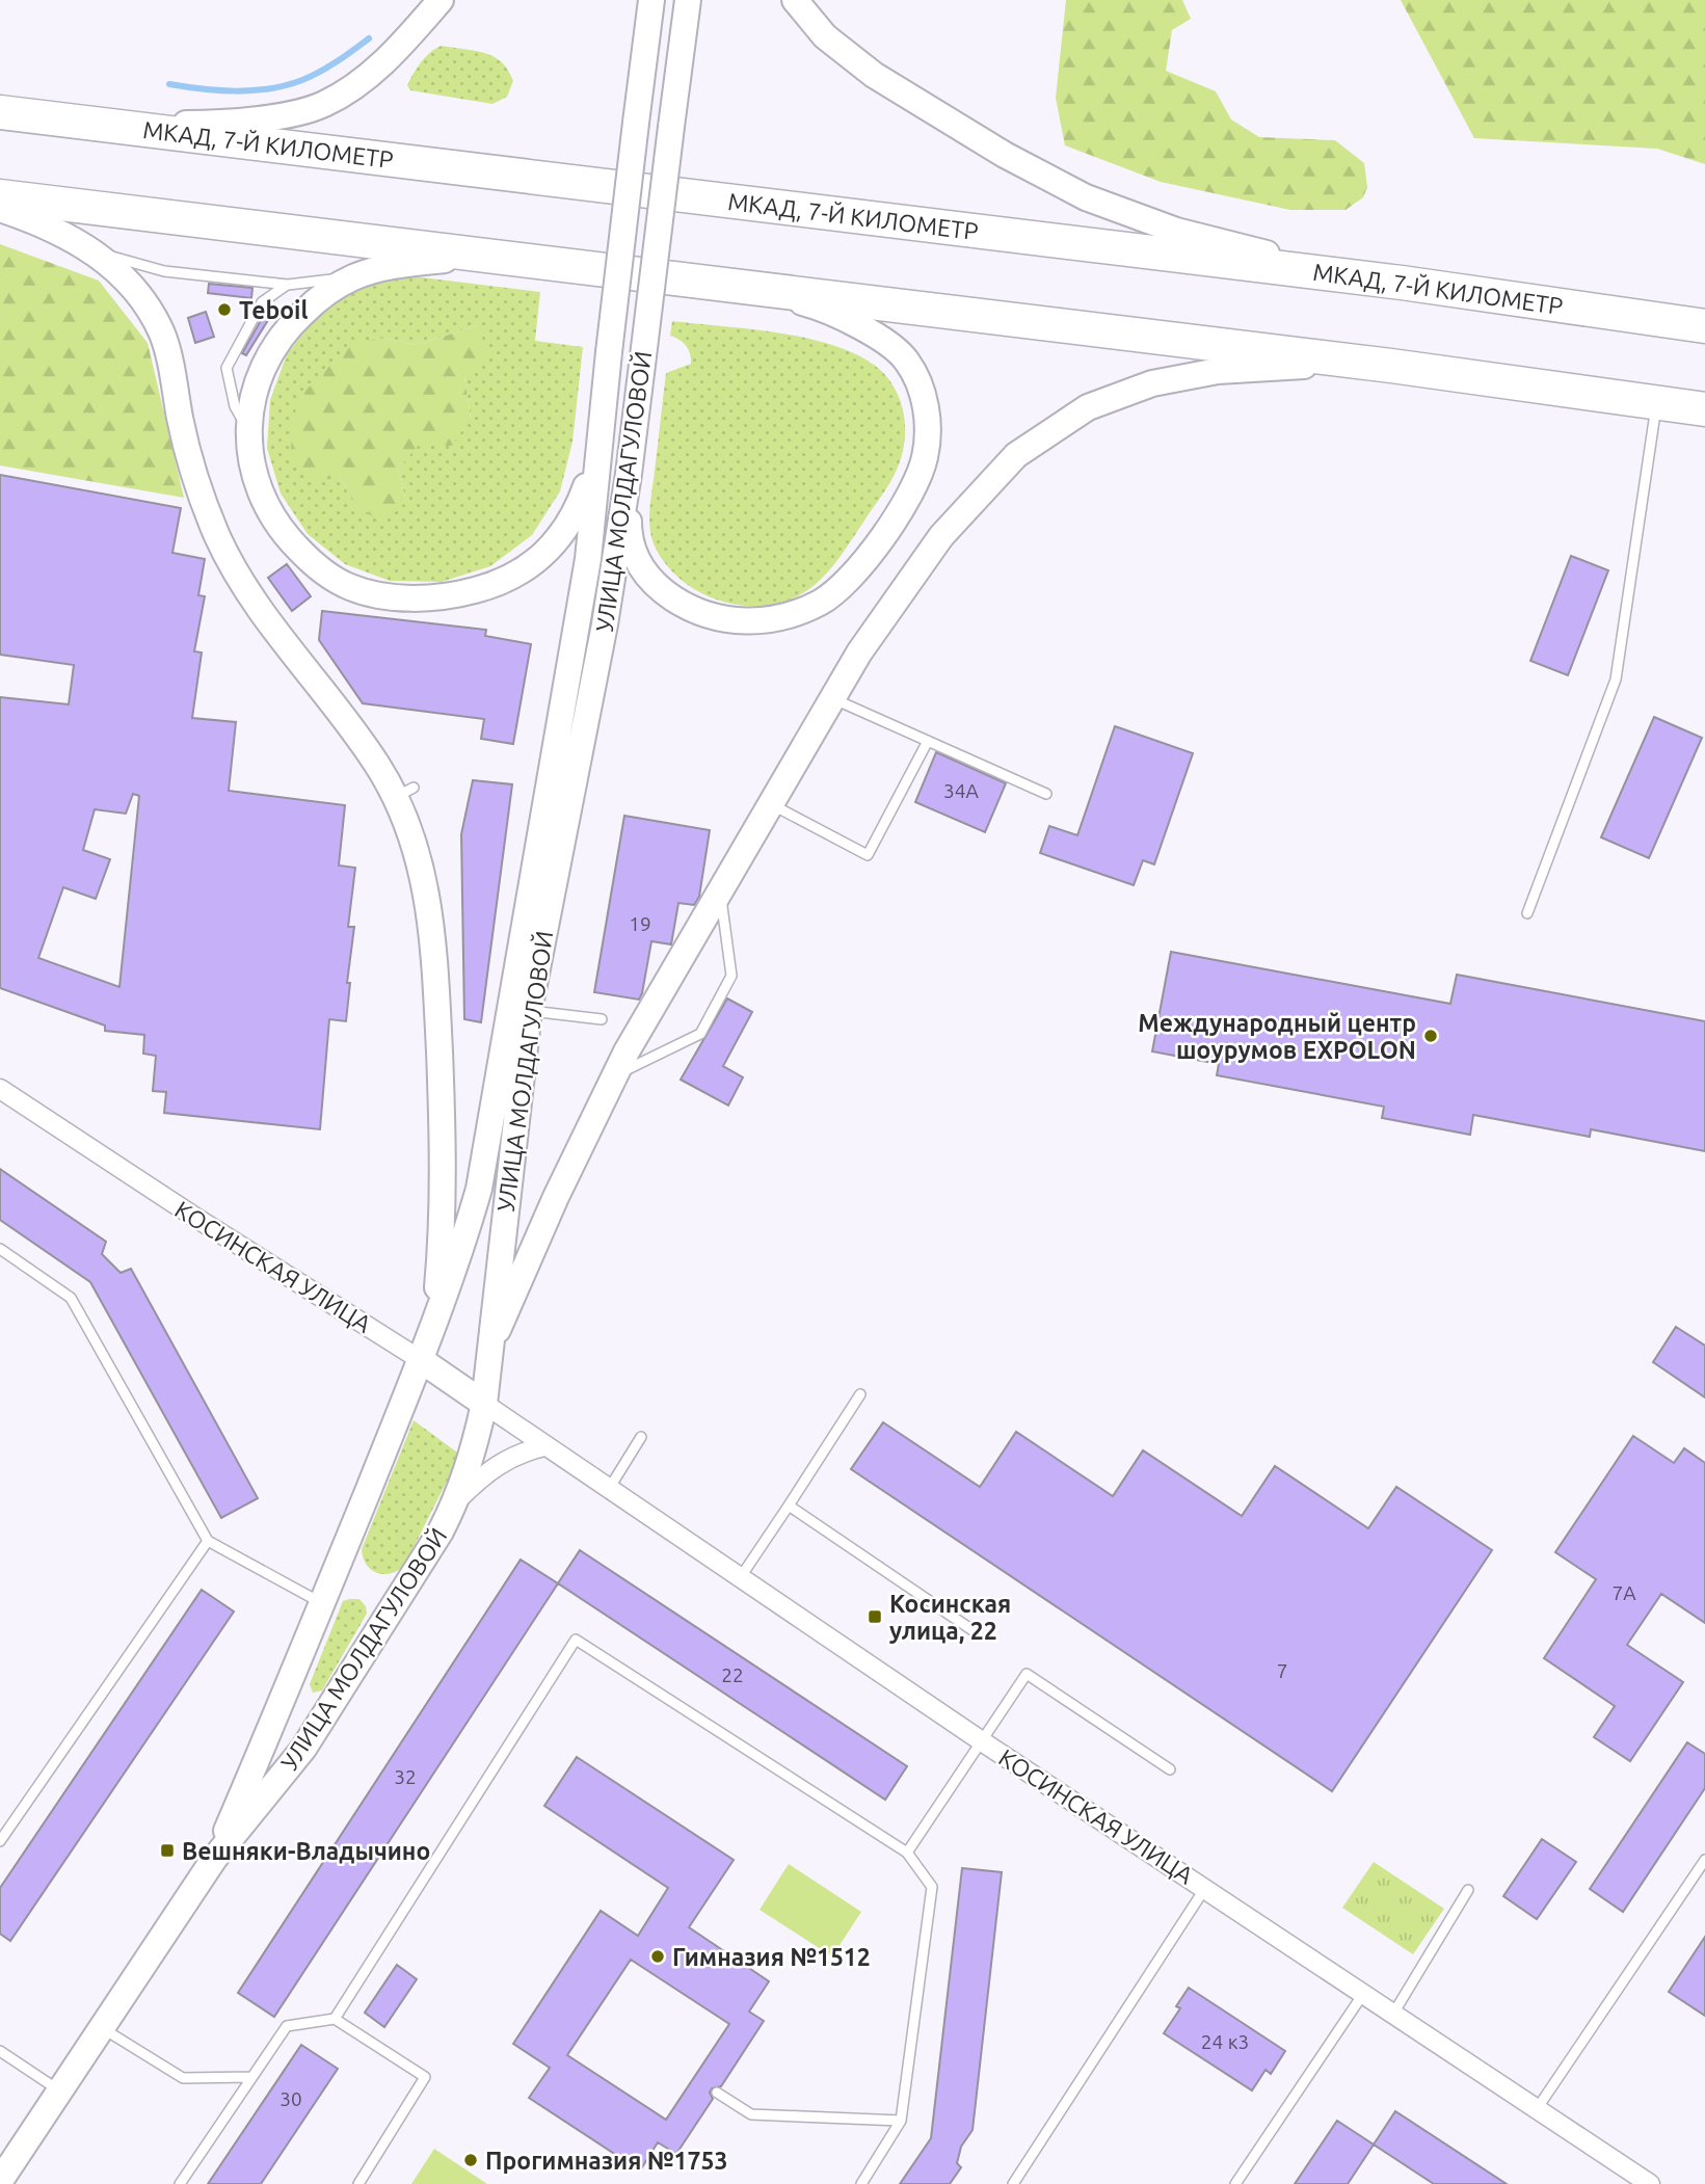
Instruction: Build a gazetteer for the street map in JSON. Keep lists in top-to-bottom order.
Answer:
{
  "streets": {
    "highway": ["МКАД, 7-Й КИЛОМЕТР"],
    "main road": ["УЛИЦА МОЛДАГУЛОВОЙ", "КОСИНСКАЯ УЛИЦА"]
  },
  "crossings": [
    ["УЛИЦА МОЛДАГУЛОВОЙ", "КОСИНСКАЯ УЛИЦА"]
  ],
  "places": {
    "other": [
      "Teboil",
      "Международный центр шоурумов EXPOLON",
      "Гимназия №1512",
      "Прогимназия №1753"
    ],
    "transit": ["Косинская улица, 22", "Вешняки-Владычино"]
  },
  "house_numbers": [
    "34А",
    "19",
    "7А",
    "7",
    "22",
    "32",
    "24 к3",
    "30"
  ]
}
